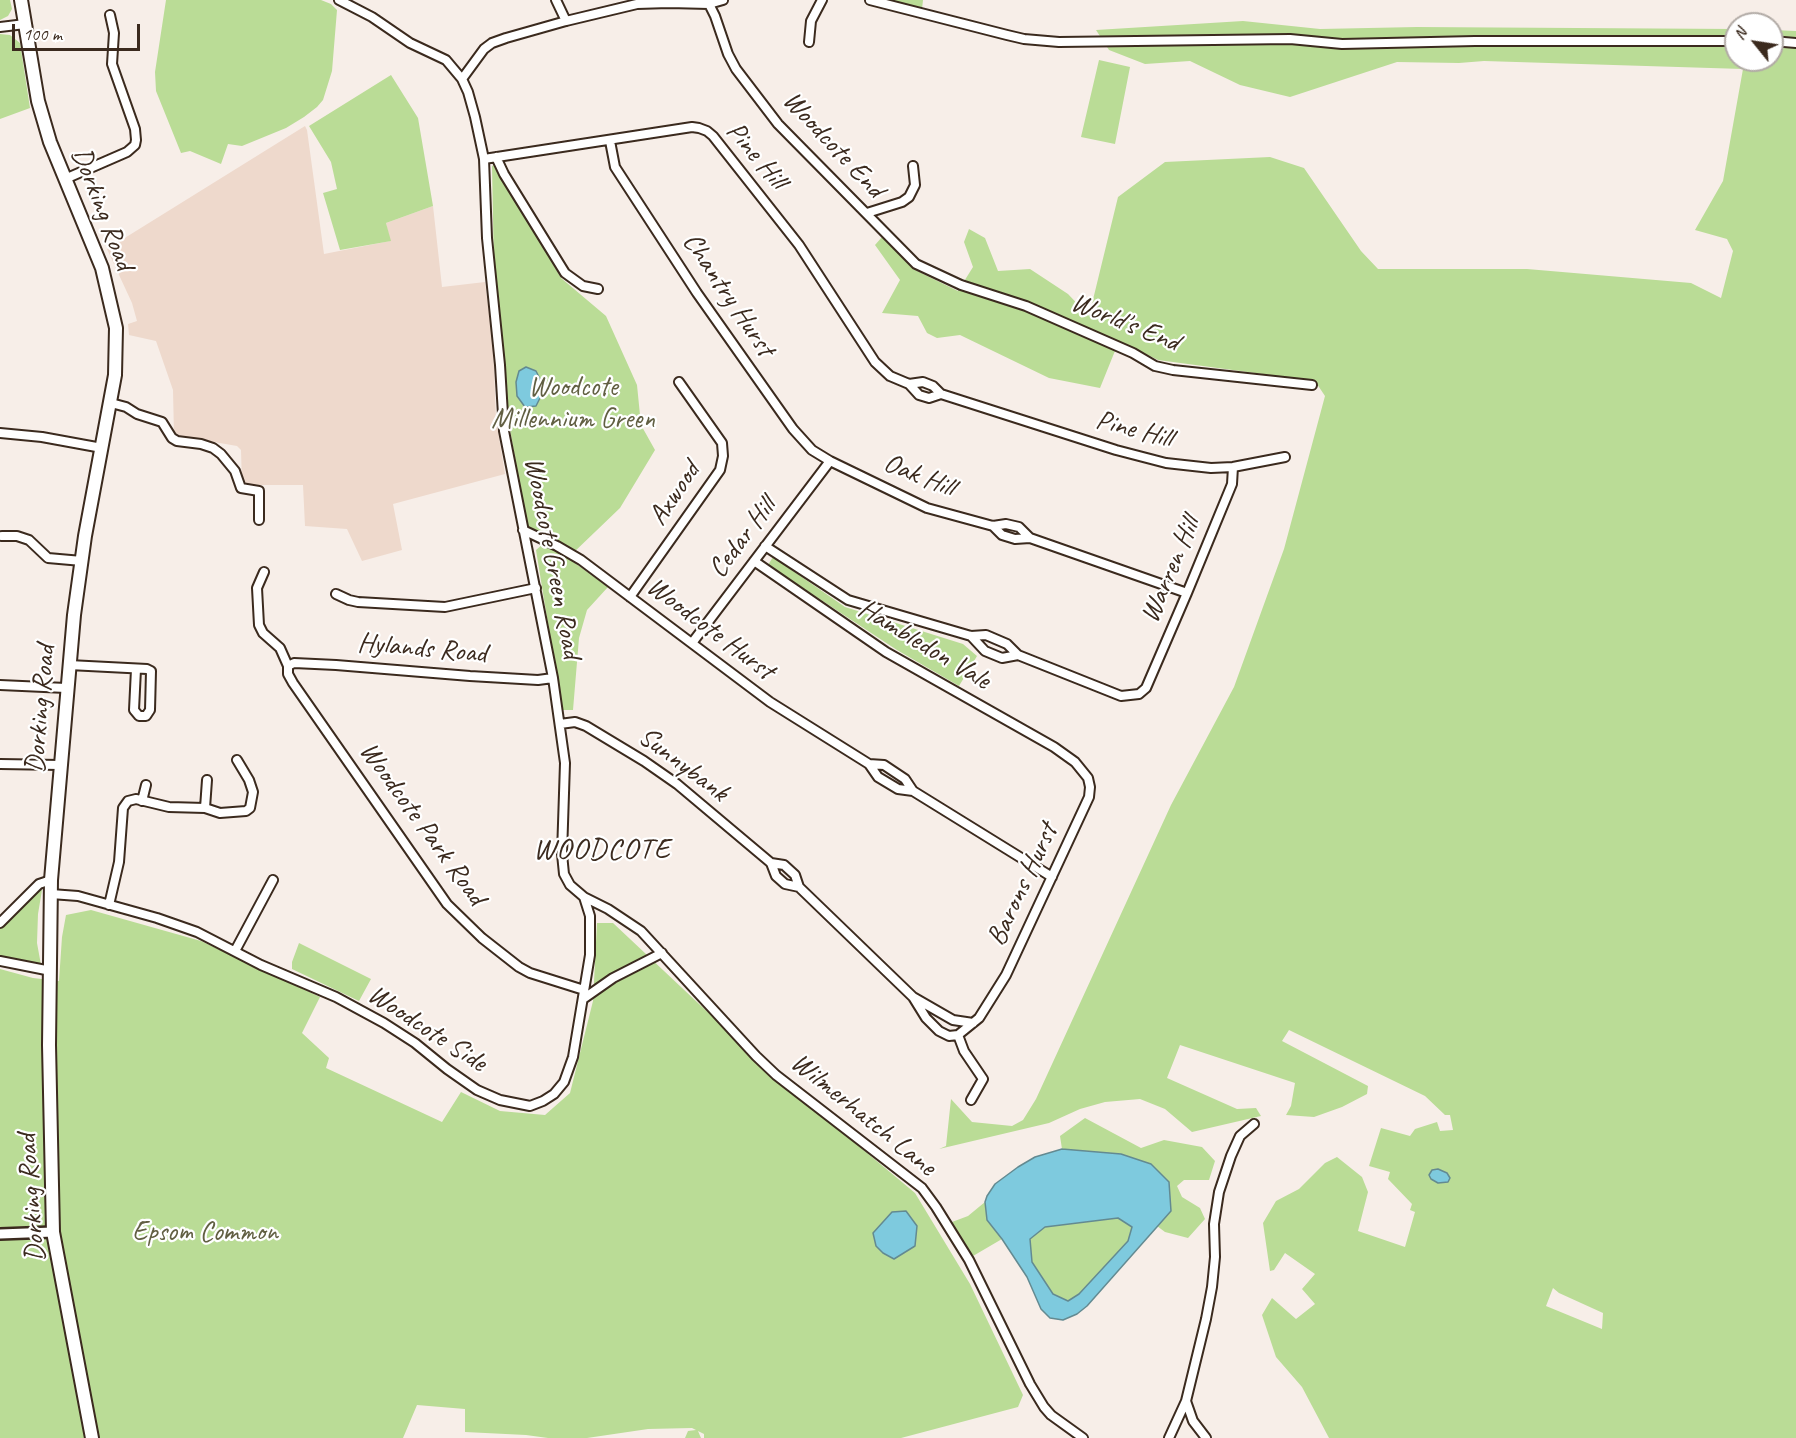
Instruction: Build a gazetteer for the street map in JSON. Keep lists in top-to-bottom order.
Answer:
{
  "streets": {
    "highway": ["Dorking Road"],
    "street": [
      "Woodcote End",
      "Pine Hill",
      "Chantry Hurst",
      "World's End",
      "Oak Hill",
      "Axwood",
      "Cedar Hill",
      "Woodcote Green Road",
      "Warren Hill",
      "Woodcote Hurst",
      "Hambledon Vale",
      "Hylands Road",
      "Sunnybank",
      "Woodcote Park Road",
      "Barons Hurst",
      "Woodcote Side",
      "Wilmerhatch Lane"
    ]
  },
  "crossings": [
    ["Woodcote End", "World's End"],
    ["Pine Hill", "Chantry Hurst"],
    ["Pine Hill", "Woodcote Green Road"],
    ["Pine Hill", "Warren Hill"],
    ["Dorking Road", "Woodcote Side"],
    ["Chantry Hurst", "Oak Hill"],
    ["Chantry Hurst", "Cedar Hill"],
    ["Oak Hill", "Cedar Hill"],
    ["Oak Hill", "Warren Hill"],
    ["Axwood", "Woodcote Hurst"],
    ["Cedar Hill", "Woodcote Hurst"],
    ["Cedar Hill", "Hambledon Vale"],
    ["Woodcote Green Road", "Woodcote Hurst"],
    ["Woodcote Green Road", "Hylands Road"],
    ["Woodcote Green Road", "Sunnybank"],
    ["Woodcote Green Road", "Woodcote Side"],
    ["Woodcote Green Road", "Wilmerhatch Lane"],
    ["Woodcote Hurst", "Barons Hurst"],
    ["Hambledon Vale", "Barons Hurst"],
    ["Hylands Road", "Woodcote Park Road"],
    ["Sunnybank", "Barons Hurst"],
    ["Woodcote Park Road", "Woodcote Side"],
    ["Woodcote Side", "Wilmerhatch Lane"]
  ],
  "districts": ["WOODCOTE"],
  "parks": ["Woodcote Millennium Green", "Epsom Common"],
  "scale_bar": "100 m",
  "north": "top left"
}
